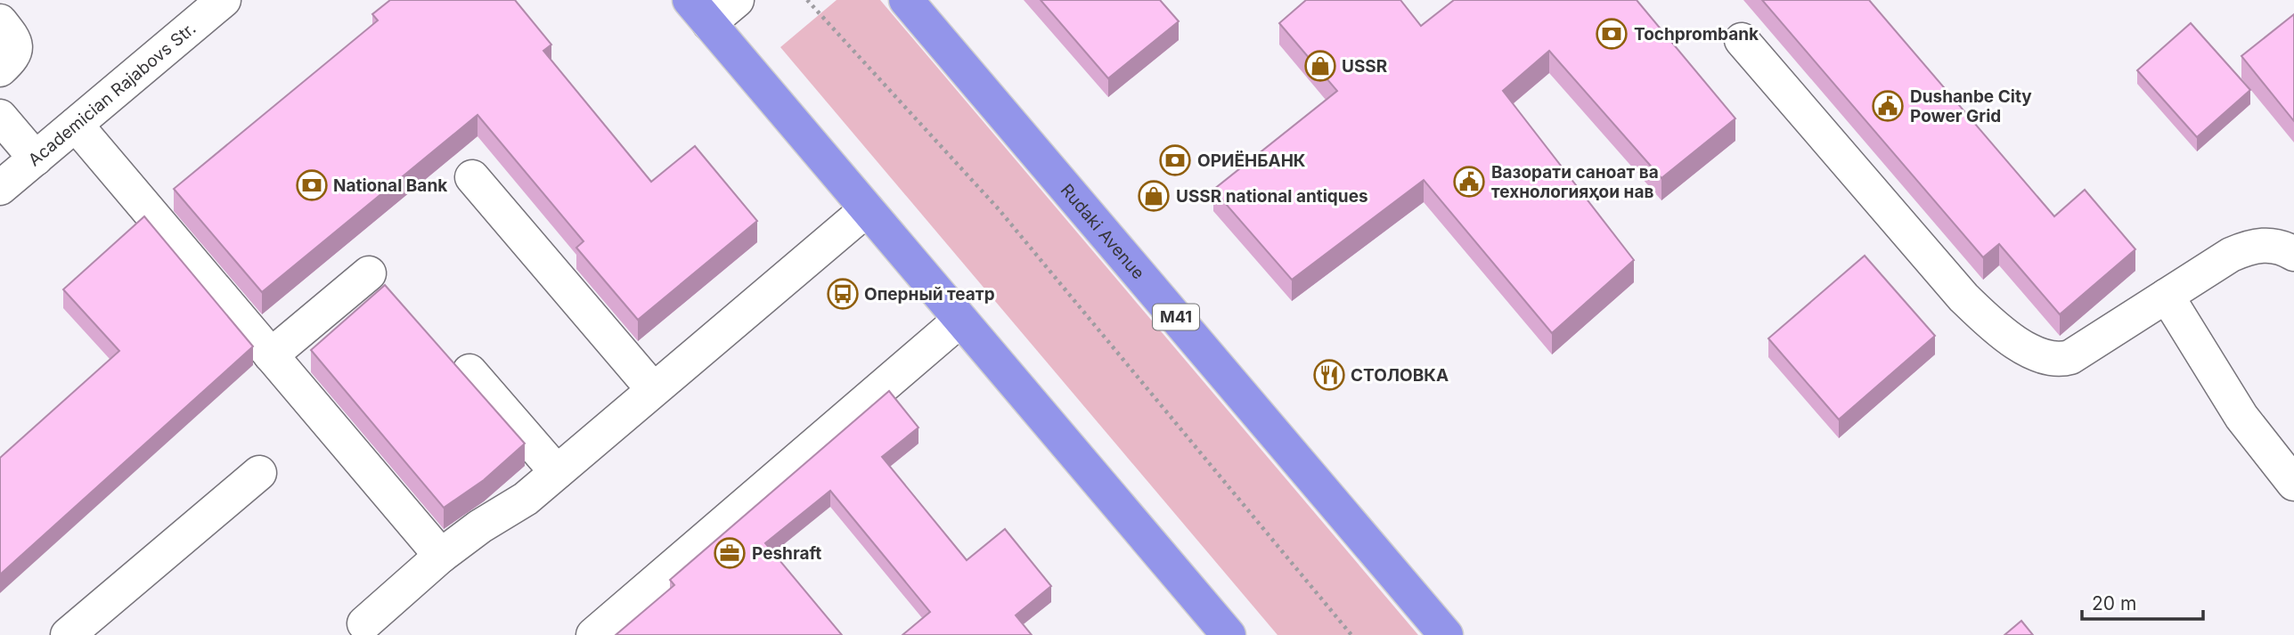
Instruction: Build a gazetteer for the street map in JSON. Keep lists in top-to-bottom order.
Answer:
{
  "streets": {
    "highway": ["Rudaki Avenue", "M41"],
    "street": ["Academician Rajabovs Str."]
  },
  "places": {
    "bank": ["Tochprombank", "ОРИЁНБАНК", "National Bank"],
    "shop": ["USSR", "USSR national antiques"],
    "public building": ["Dushanbe City Power Grid", "Вазорати саноат ва технологияҳои нав"],
    "bus stop": ["Оперный театр"],
    "restaurant": ["СТОЛОВКА"],
    "office": ["Peshraft"]
  },
  "scale_bar": "20 m"
}
